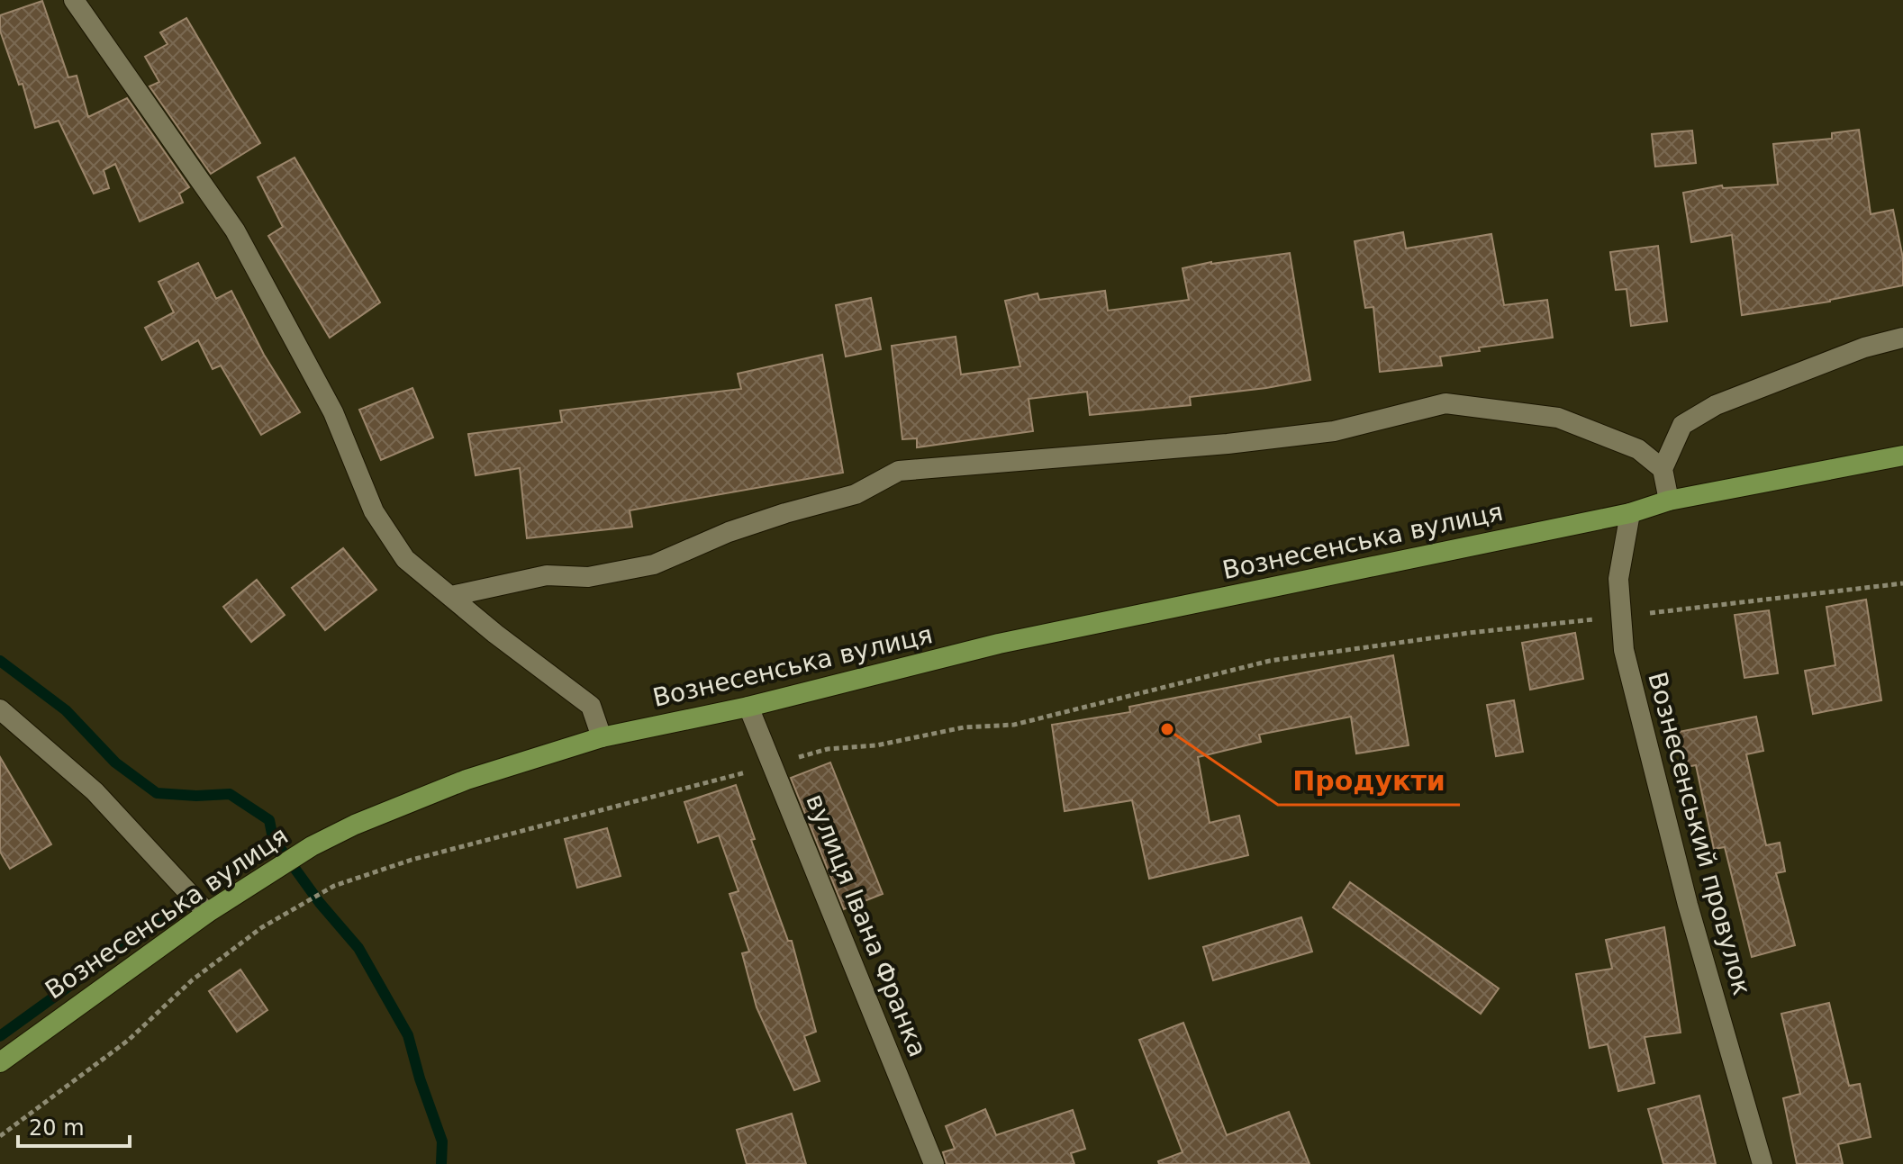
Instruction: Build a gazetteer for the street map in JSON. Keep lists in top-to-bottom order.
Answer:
{
  "streets": {
    "main road": ["Вознесенська вулиця"],
    "street": ["Вознесенський провулок", "вулиця Івана Франка"]
  },
  "crossings": [
    ["Вознесенська вулиця", "Вознесенський провулок"],
    ["Вознесенська вулиця", "вулиця Івана Франка"]
  ],
  "places": ["Продукти"],
  "scale_bar": "20 m"
}
